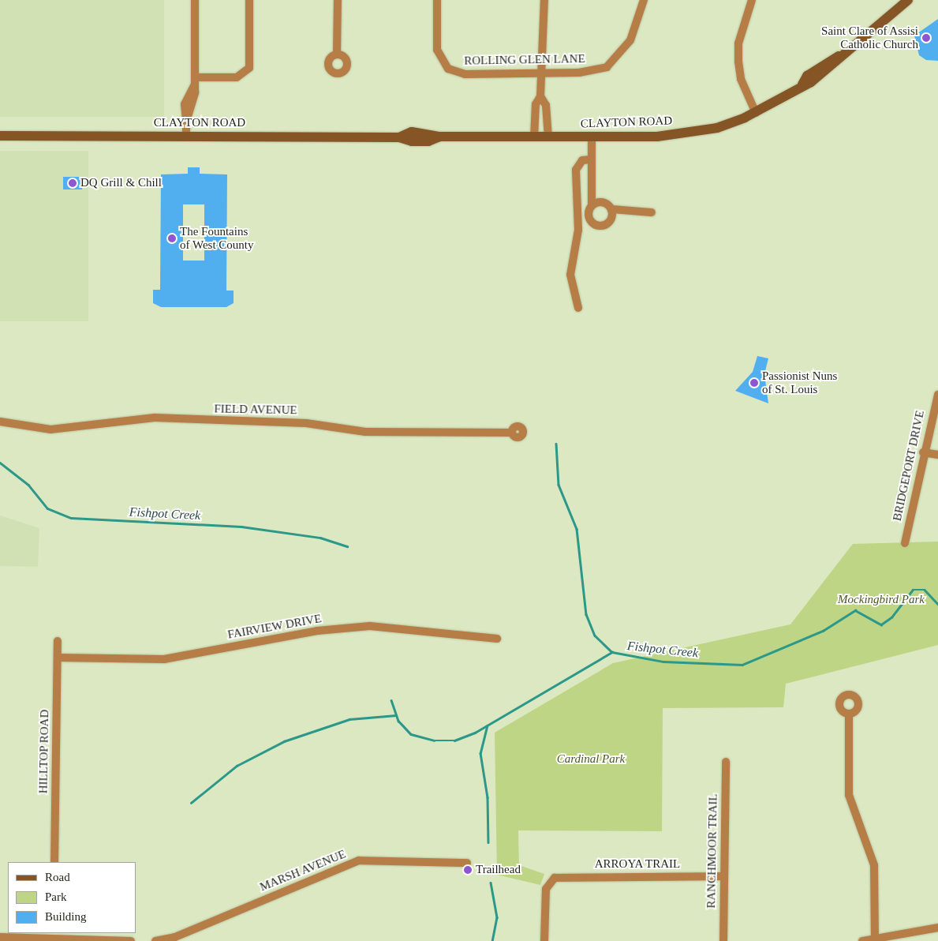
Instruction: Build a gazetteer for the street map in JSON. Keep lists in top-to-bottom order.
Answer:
{
  "streets": {
    "main road": ["CLAYTON ROAD"],
    "street": [
      "ROLLING GLEN LANE",
      "FIELD AVENUE",
      "BRIDGEPORT DRIVE",
      "FAIRVIEW DRIVE",
      "HILLTOP ROAD",
      "RANCHMOOR TRAIL",
      "ARROYA TRAIL",
      "MARSH AVENUE"
    ]
  },
  "crossings": [
    ["FAIRVIEW DRIVE", "HILLTOP ROAD"],
    ["RANCHMOOR TRAIL", "ARROYA TRAIL"]
  ],
  "water": ["Fishpot Creek"],
  "parks": ["Mockingbird Park", "Cardinal Park"],
  "places": [
    "Saint Clare of Assisi Catholic Church",
    "DQ Grill & Chill",
    "The Fountains of West County",
    "Passionist Nuns of St. Louis",
    "Trailhead"
  ],
  "legend": ["Road", "Park", "Building"]
}
